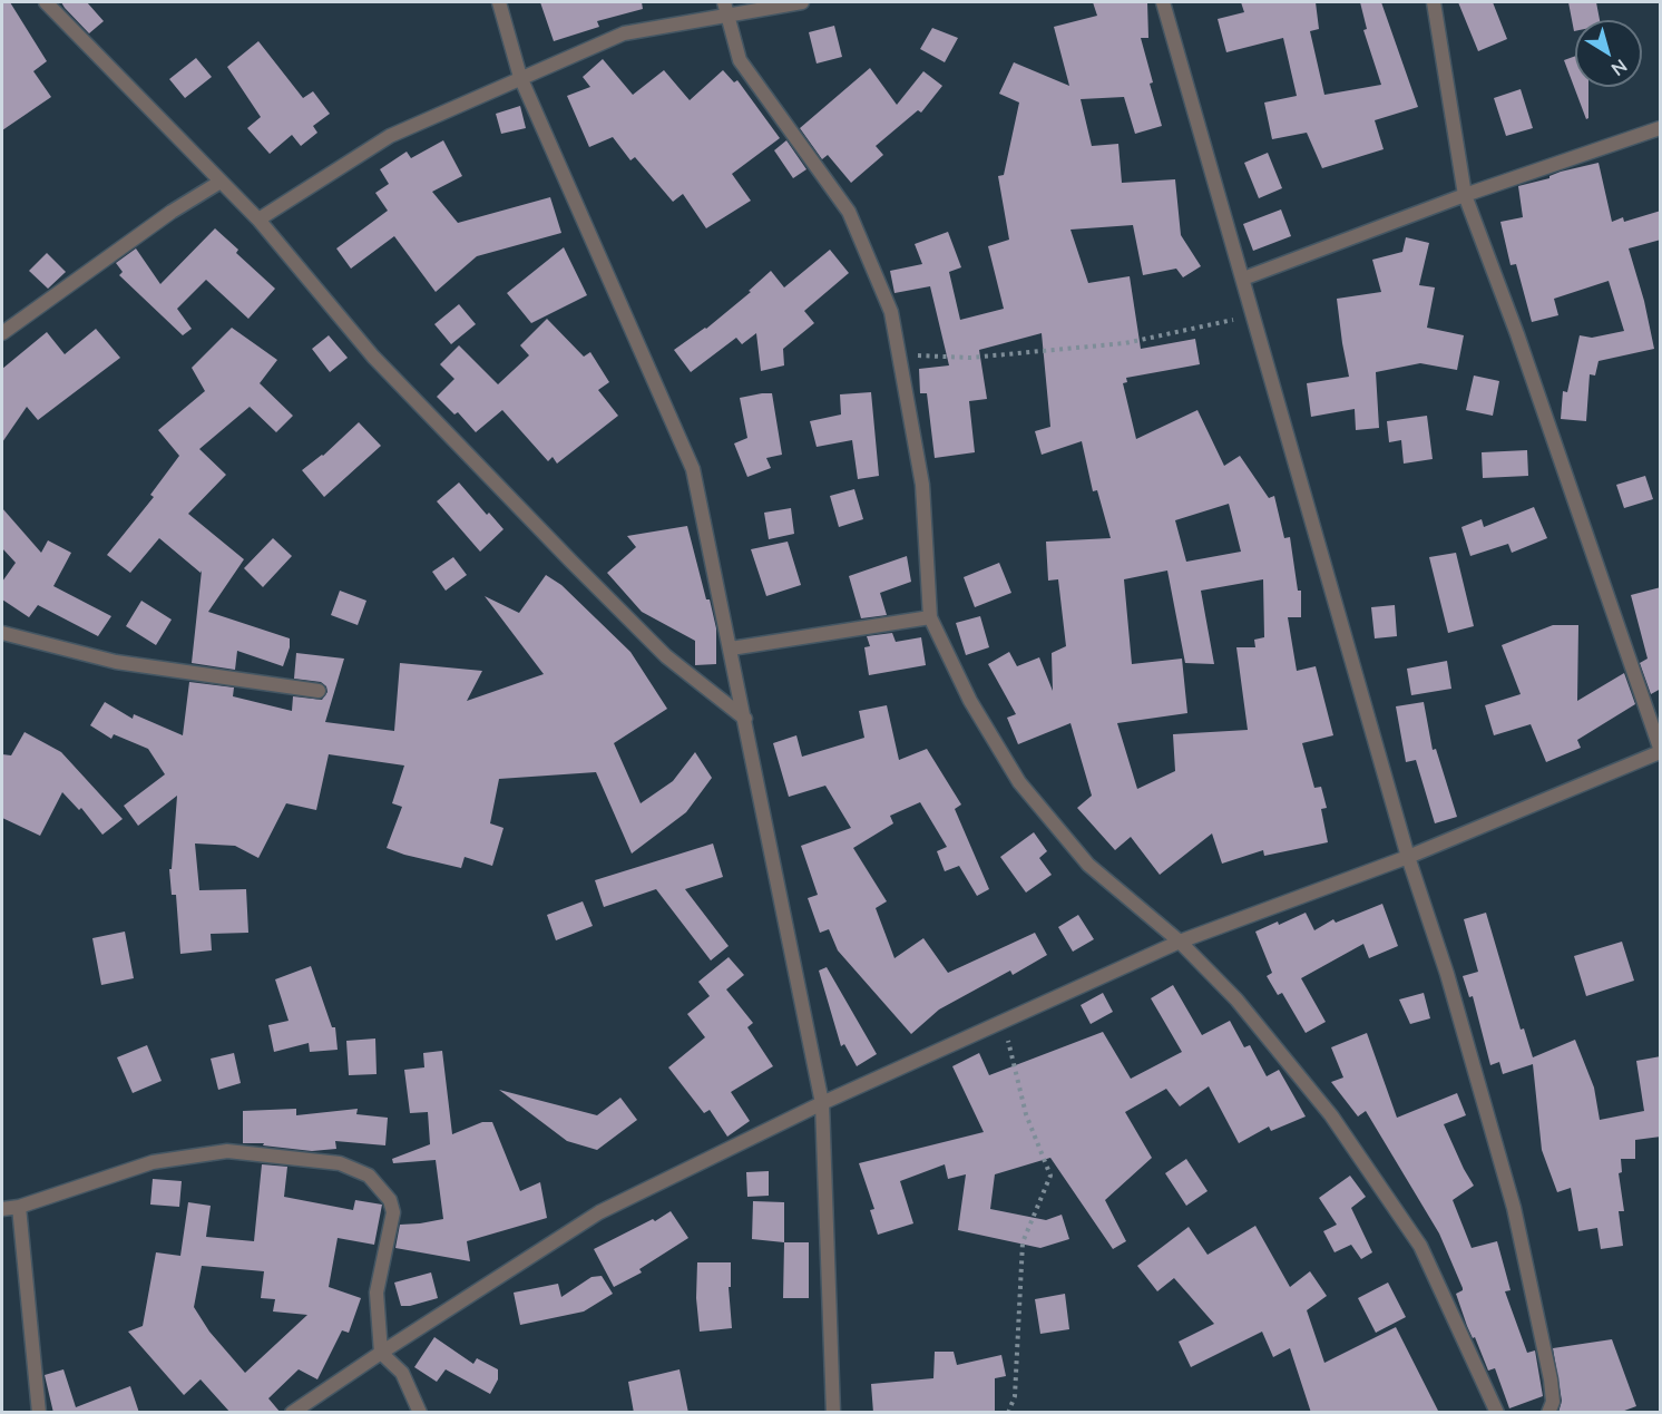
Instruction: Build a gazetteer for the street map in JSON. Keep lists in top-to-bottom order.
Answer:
{
  "north": "bottom right"
}
